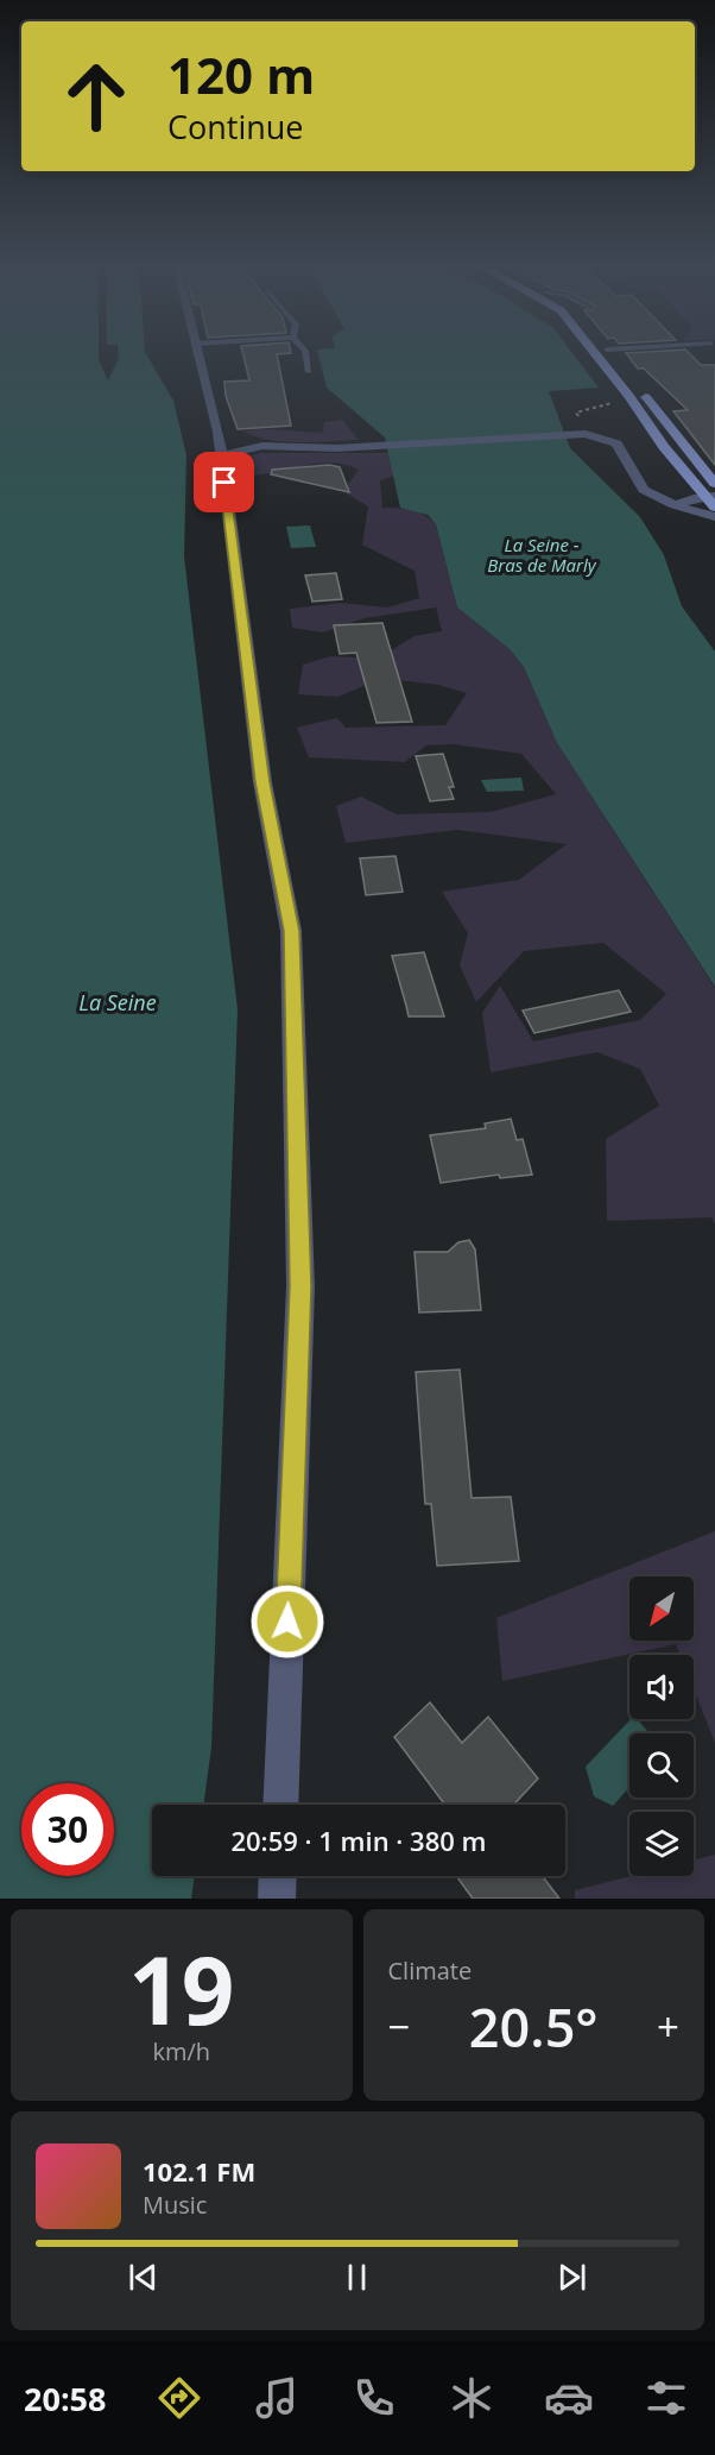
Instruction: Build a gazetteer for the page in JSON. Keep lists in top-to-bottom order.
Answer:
{
  "water": ["La Seine - Bras de Marly", "La Seine"],
  "north": "bottom left",
  "page": {
    "turn": ["120 m", "Continue"],
    "limit": "30",
    "trip": "20:59 · 1 min · 380 m",
    "tile": [
      ["19", "km/h"],
      "Climate"
    ],
    "heat": ["−", "20.5°", "+"],
    "song": ["102.1 FM", "Music"],
    "tabs": "20:58"
  }
}
